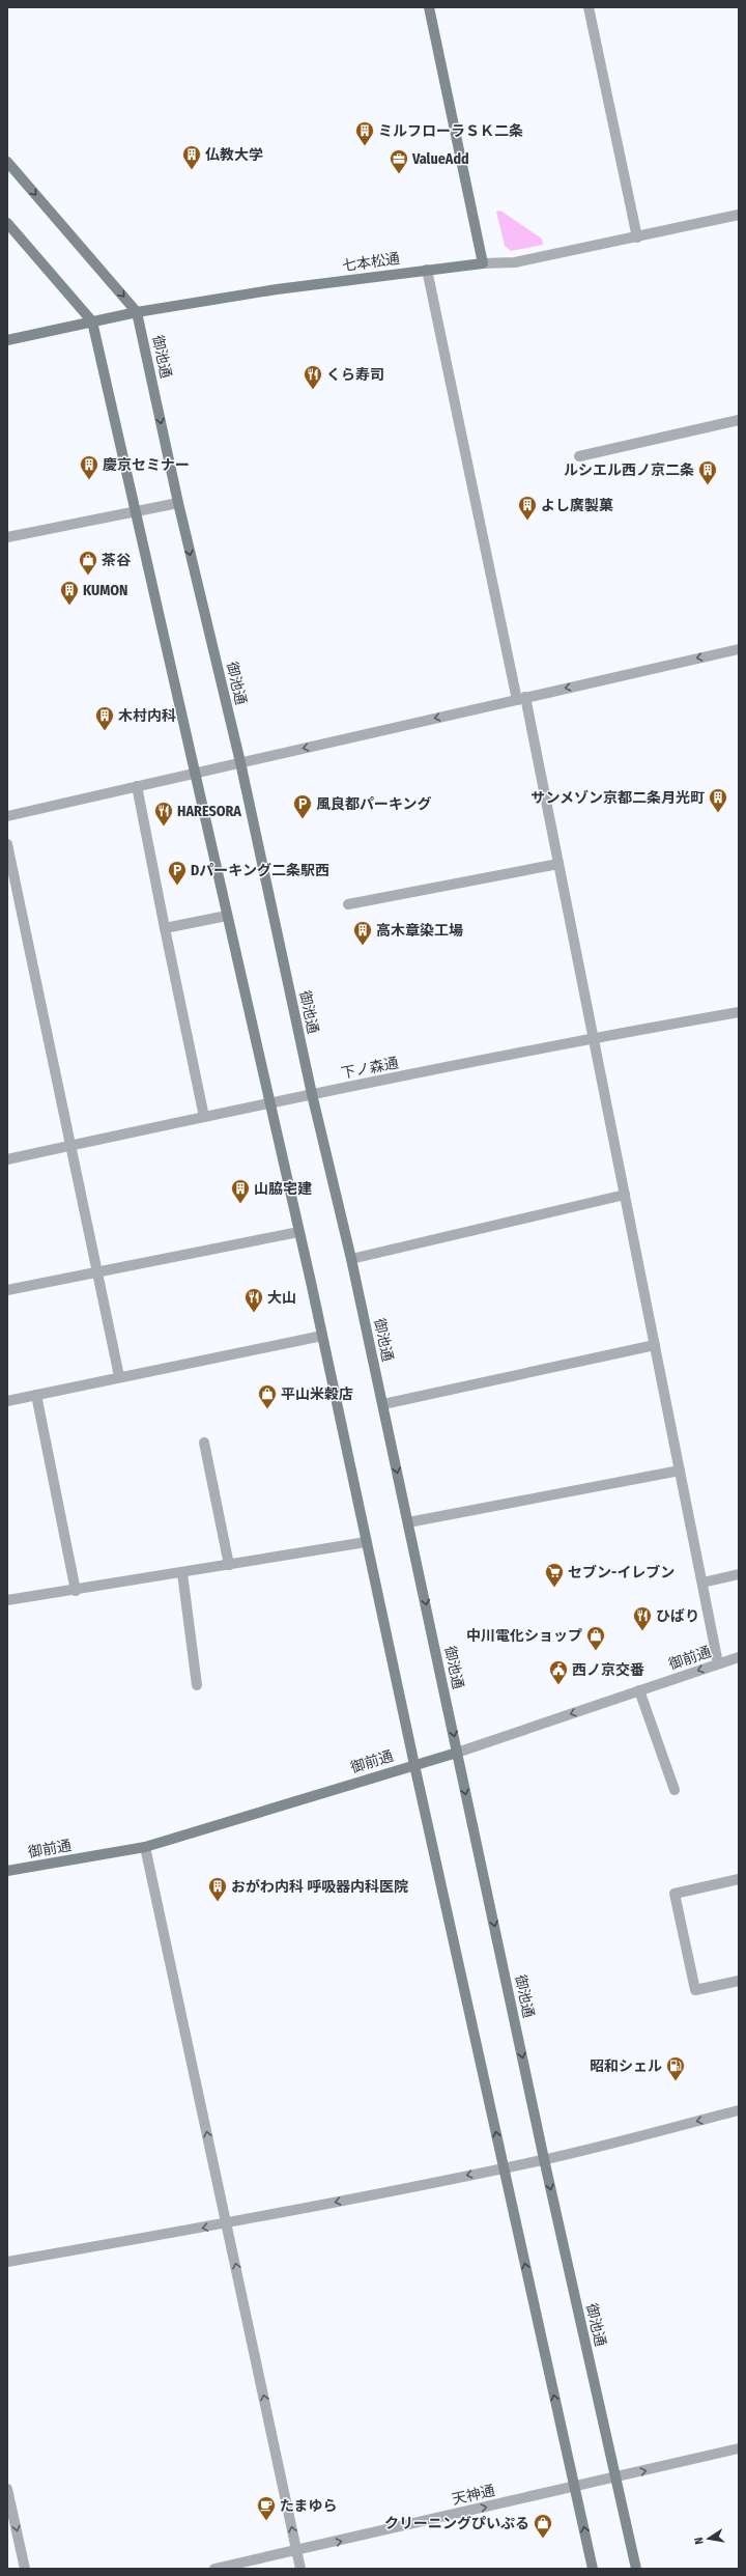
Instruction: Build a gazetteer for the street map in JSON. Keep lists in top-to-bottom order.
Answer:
{
  "streets": {
    "street": [
      "七本松通",
      "御池通",
      "下ノ森通",
      "御前通",
      "天神通"
    ]
  },
  "crossings": [
    ["七本松通", "御池通"],
    ["御池通", "下ノ森通"],
    ["御池通", "御前通"],
    ["御池通", "天神通"]
  ],
  "one_way": ["御前通", "天神通"],
  "places": {
    "building": [
      "ミルフローラＳＫ二条",
      "仏教大学",
      "慶京セミナー",
      "ルシエル西ノ京二条",
      "よし廣製菓",
      "KUMON",
      "木村内科",
      "サンメゾン京都二条月光町",
      "高木章染工場",
      "山脇宅建",
      "おがわ内科 呼吸器内科医院"
    ],
    "office": ["ValueAdd"],
    "restaurant": [
      "くら寿司",
      "HARESORA",
      "大山",
      "ひばり"
    ],
    "shop": [
      "茶谷",
      "平山米穀店",
      "中川電化ショップ",
      "クリーニングぴいぷる"
    ],
    "parking": ["風良都パーキング", "Dパーキング二条駅西"],
    "supermarket": ["セブン-イレブン"],
    "public building": ["西ノ京交番"],
    "fuel station": ["昭和シェル"],
    "cafe": ["たまゆら"]
  },
  "north": "left"
}
